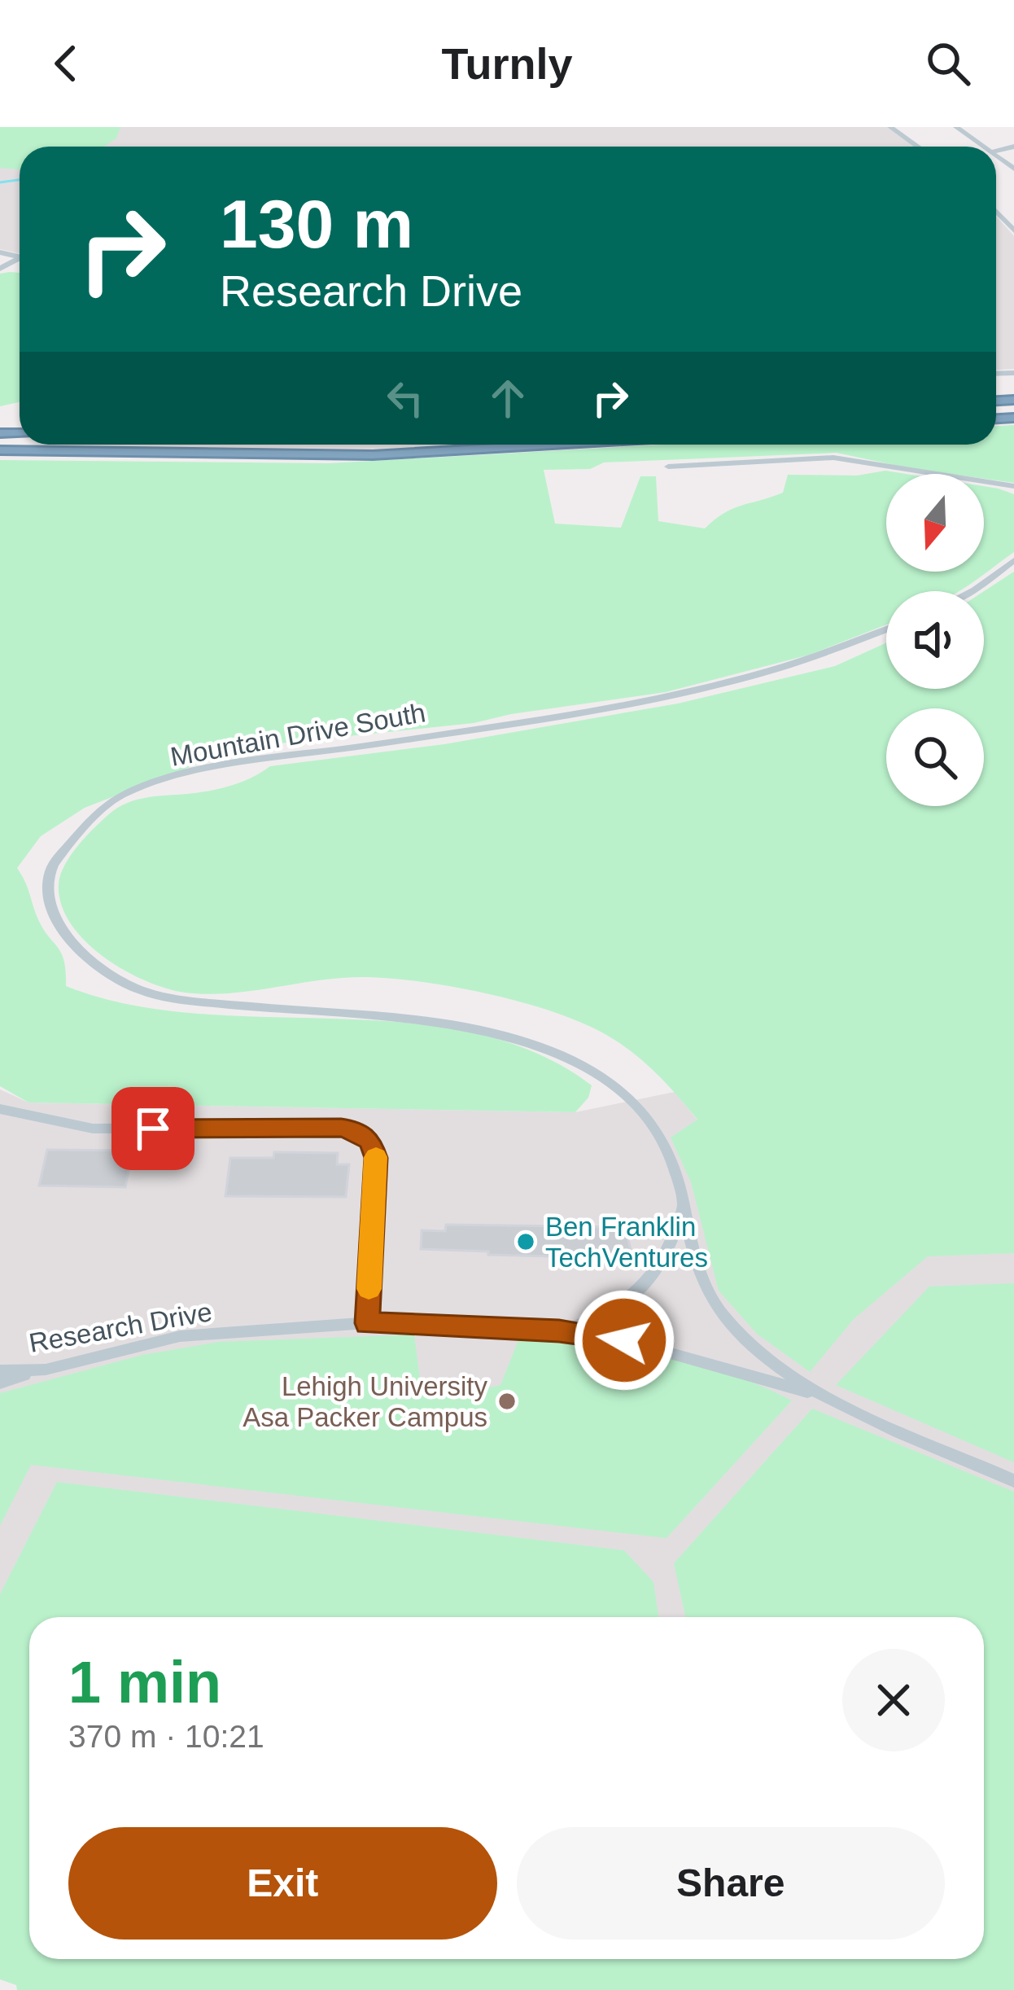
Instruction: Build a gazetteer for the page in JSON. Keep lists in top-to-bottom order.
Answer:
{
  "streets": {
    "street": ["Mountain Drive South", "Research Drive"]
  },
  "crossings": [
    ["Mountain Drive South", "Research Drive"]
  ],
  "places": ["Ben Franklin TechVentures", "Lehigh University Asa Packer Campus"],
  "north": "bottom",
  "page": {
    "header": "Turnly",
    "turn": ["130 m", "Research Drive"],
    "heading": ["1 min", "370 m · 10:21"],
    "buttons": ["Exit", "Share"]
  }
}
